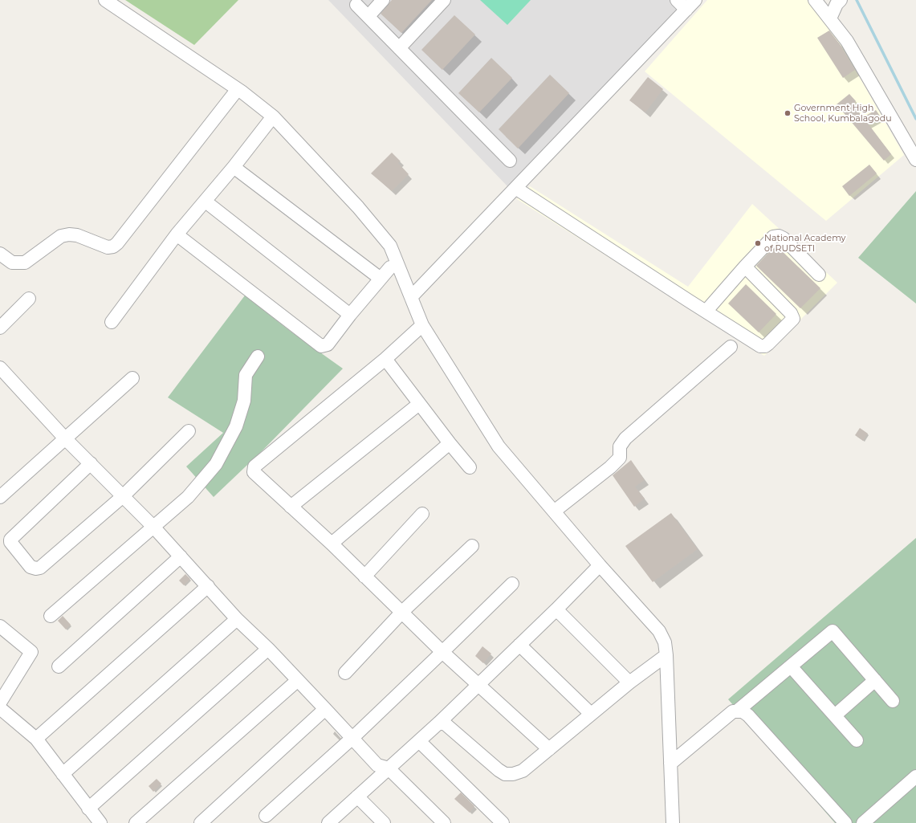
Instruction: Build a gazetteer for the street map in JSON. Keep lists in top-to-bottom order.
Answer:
{
  "places": ["Government High School, Kumbalagodu", "National Academy of RUDSETI"]
}
